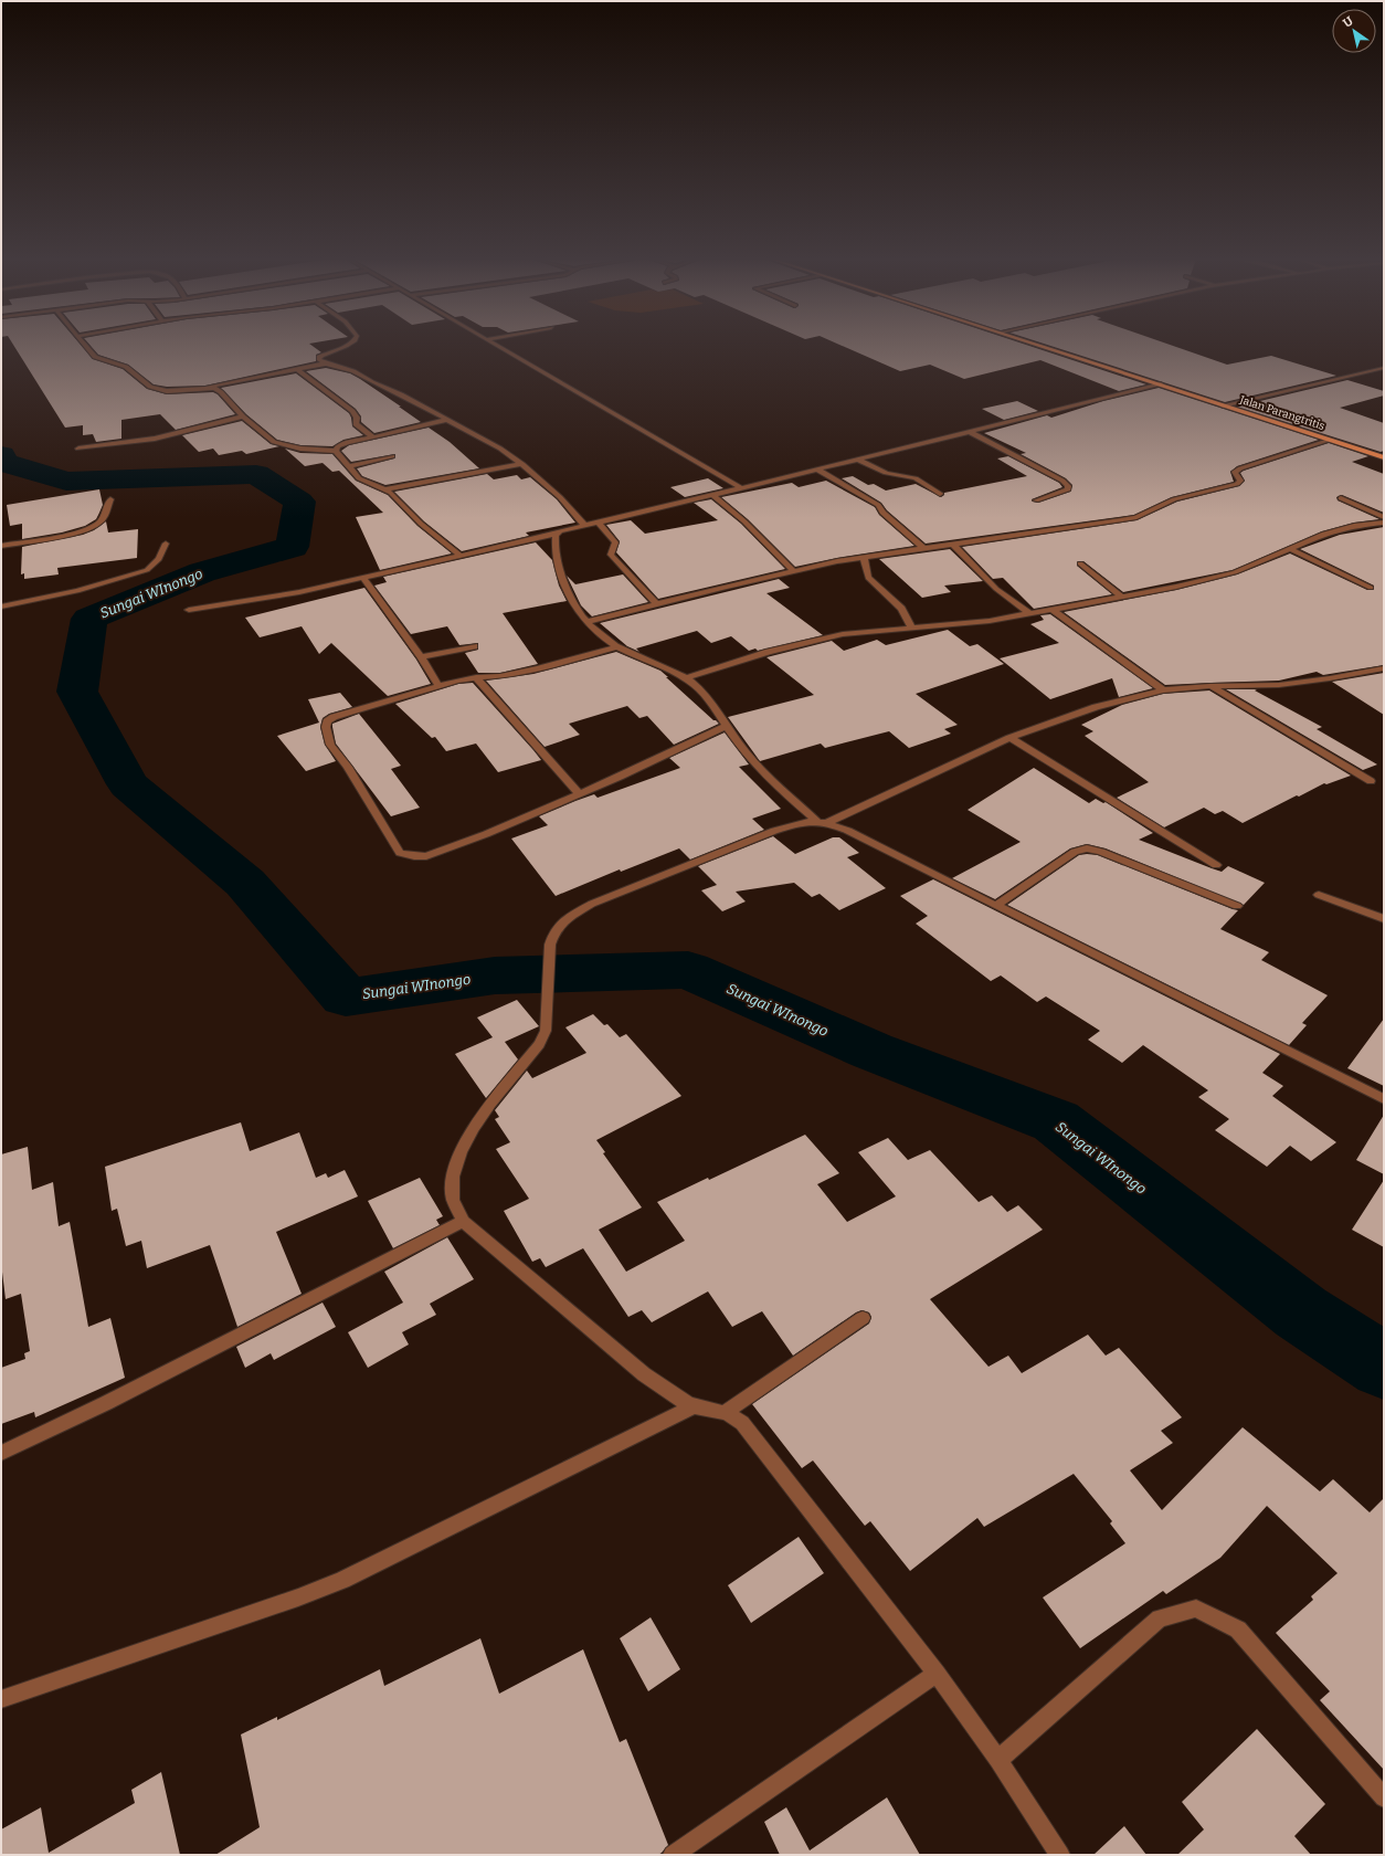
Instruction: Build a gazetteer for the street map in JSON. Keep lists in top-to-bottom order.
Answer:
{
  "streets": {
    "main road": ["Jalan Parangtritis"]
  },
  "water": ["Sungai WInongo"],
  "north": "top left"
}
